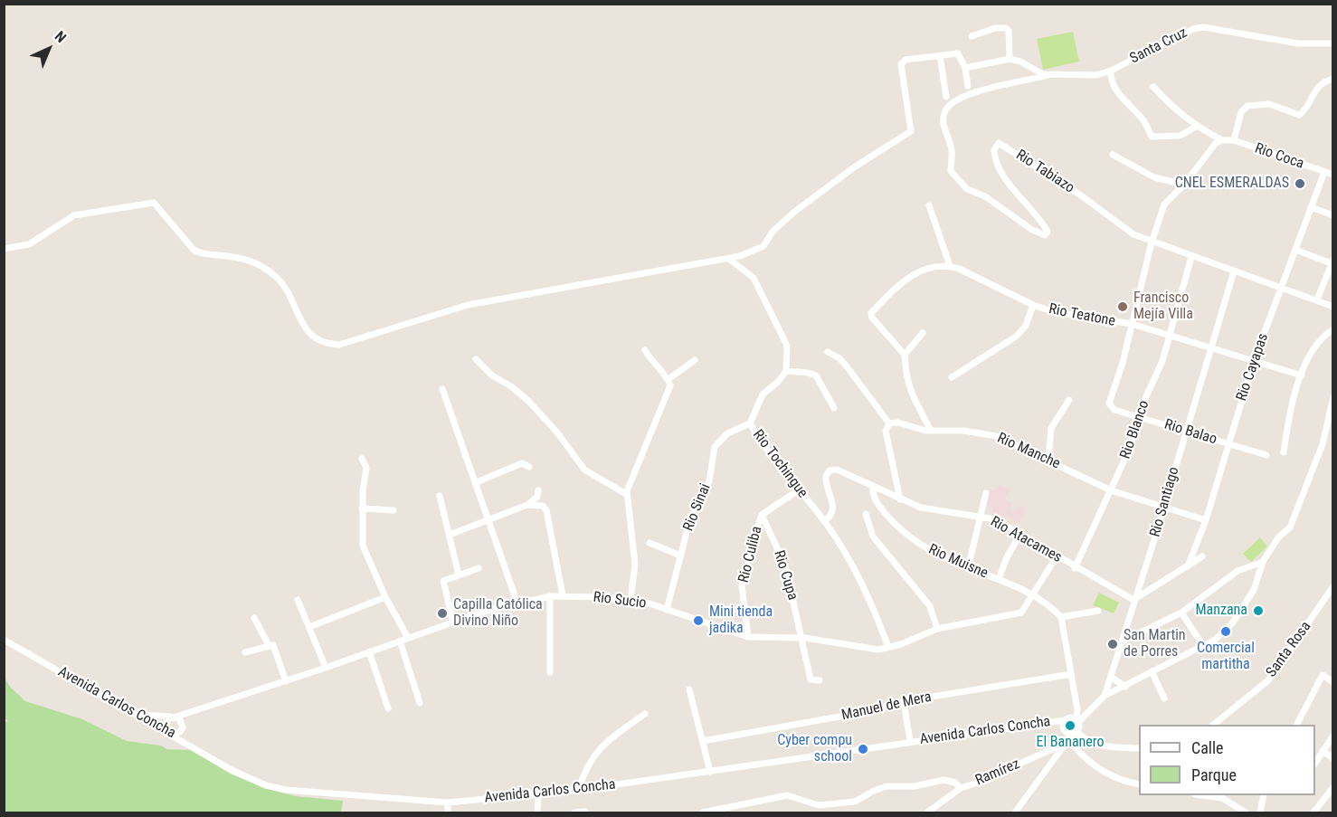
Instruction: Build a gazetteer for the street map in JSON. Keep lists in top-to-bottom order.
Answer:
{
  "streets": {
    "street": [
      "Santa Cruz",
      "Rio Coca",
      "Rio Tabiazo",
      "Rio Teatone",
      "Rio Cayapas",
      "Rio Blanco",
      "Rio Balao",
      "Rio Manche",
      "Rio Tochingue",
      "Rio Santiago",
      "Rio Sinai",
      "Rio Atacames",
      "Rio Culiba",
      "Rio Muisne",
      "Rio Cupa",
      "Rio Sucio",
      "Santa Rosa",
      "Avenida Carlos Concha",
      "Manuel de Mera",
      "Ramírez"
    ]
  },
  "crossings": [
    ["Santa Cruz", "Rio Tabiazo"],
    ["Rio Coca", "Rio Cayapas"],
    ["Rio Tabiazo", "Rio Cayapas"],
    ["Rio Tabiazo", "Rio Blanco"],
    ["Rio Tabiazo", "Rio Santiago"],
    ["Rio Teatone", "Rio Cayapas"],
    ["Rio Teatone", "Rio Blanco"],
    ["Rio Teatone", "Rio Balao"],
    ["Rio Teatone", "Rio Santiago"],
    ["Rio Cayapas", "Rio Balao"],
    ["Rio Cayapas", "Rio Manche"],
    ["Rio Blanco", "Rio Balao"],
    ["Rio Blanco", "Rio Manche"],
    ["Rio Blanco", "Rio Atacames"],
    ["Rio Balao", "Rio Santiago"],
    ["Rio Manche", "Rio Santiago"],
    ["Rio Tochingue", "Rio Sinai"],
    ["Rio Tochingue", "Rio Atacames"],
    ["Rio Tochingue", "Rio Culiba"],
    ["Rio Tochingue", "Rio Sucio"],
    ["Rio Santiago", "Rio Atacames"],
    ["Rio Santiago", "Avenida Carlos Concha"],
    ["Rio Sinai", "Rio Sucio"],
    ["Rio Atacames", "Rio Muisne"],
    ["Rio Atacames", "Rio Sucio"],
    ["Rio Culiba", "Rio Cupa"],
    ["Rio Culiba", "Rio Sucio"],
    ["Rio Muisne", "Rio Sucio"],
    ["Rio Cupa", "Rio Sucio"],
    ["Rio Sucio", "Avenida Carlos Concha"]
  ],
  "places": [
    "CNEL ESMERALDAS",
    "Francisco Mejía Villa",
    "Manzana",
    "Capilla Católica Divino Niño",
    "Mini tienda jadika",
    "Comercial martitha",
    "San Martin de Porres",
    "El Bananero",
    "Cyber compu school"
  ],
  "legend": ["Calle", "Parque"],
  "north": "top right"
}
